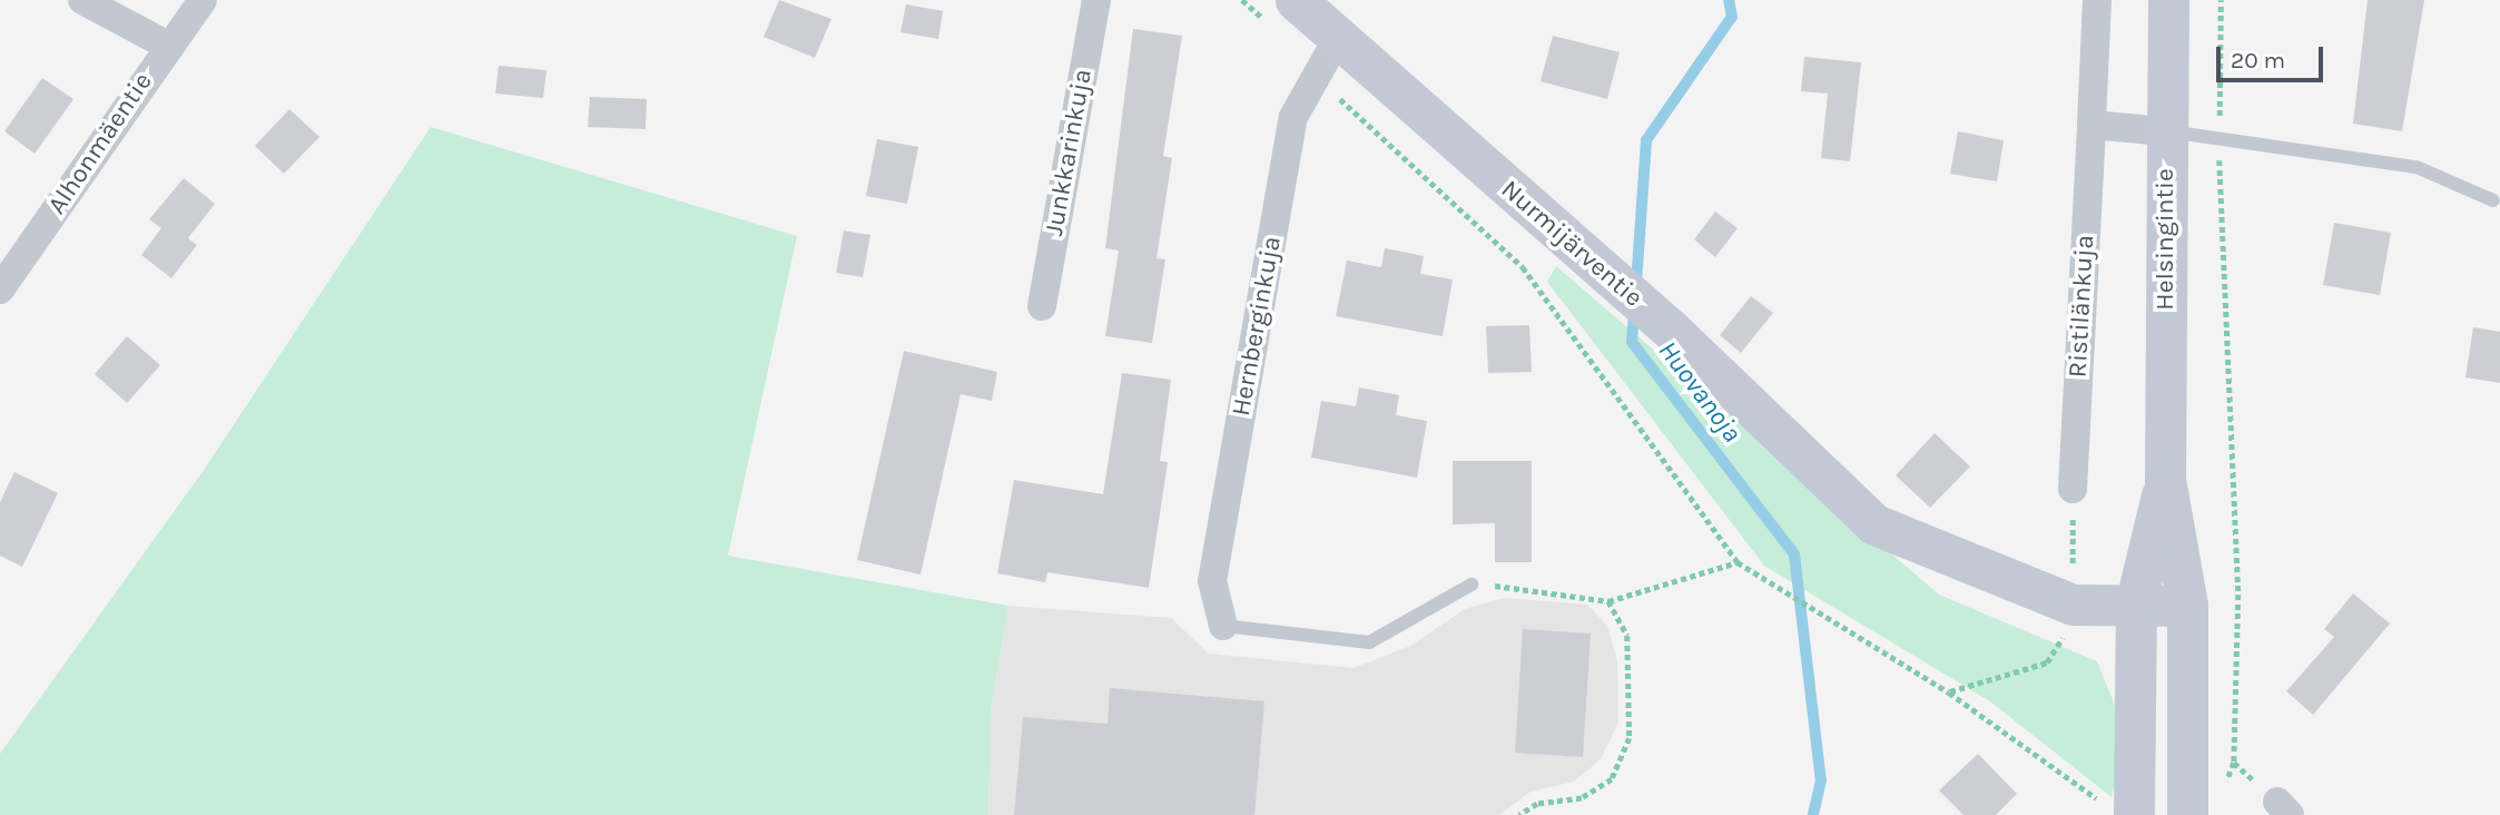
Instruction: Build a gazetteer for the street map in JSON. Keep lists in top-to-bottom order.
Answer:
{
  "streets": {
    "street": [
      "Alhonmäentie",
      "Junkkarinkuja",
      "Helsingintie",
      "Nurmijärventie",
      "Ristilänkuja",
      "Hernberginkuja"
    ]
  },
  "crossings": [
    ["Helsingintie", "Nurmijärventie"],
    ["Nurmijärventie", "Hernberginkuja"]
  ],
  "water": ["Huovanoja"],
  "scale_bar": "20 m"
}
